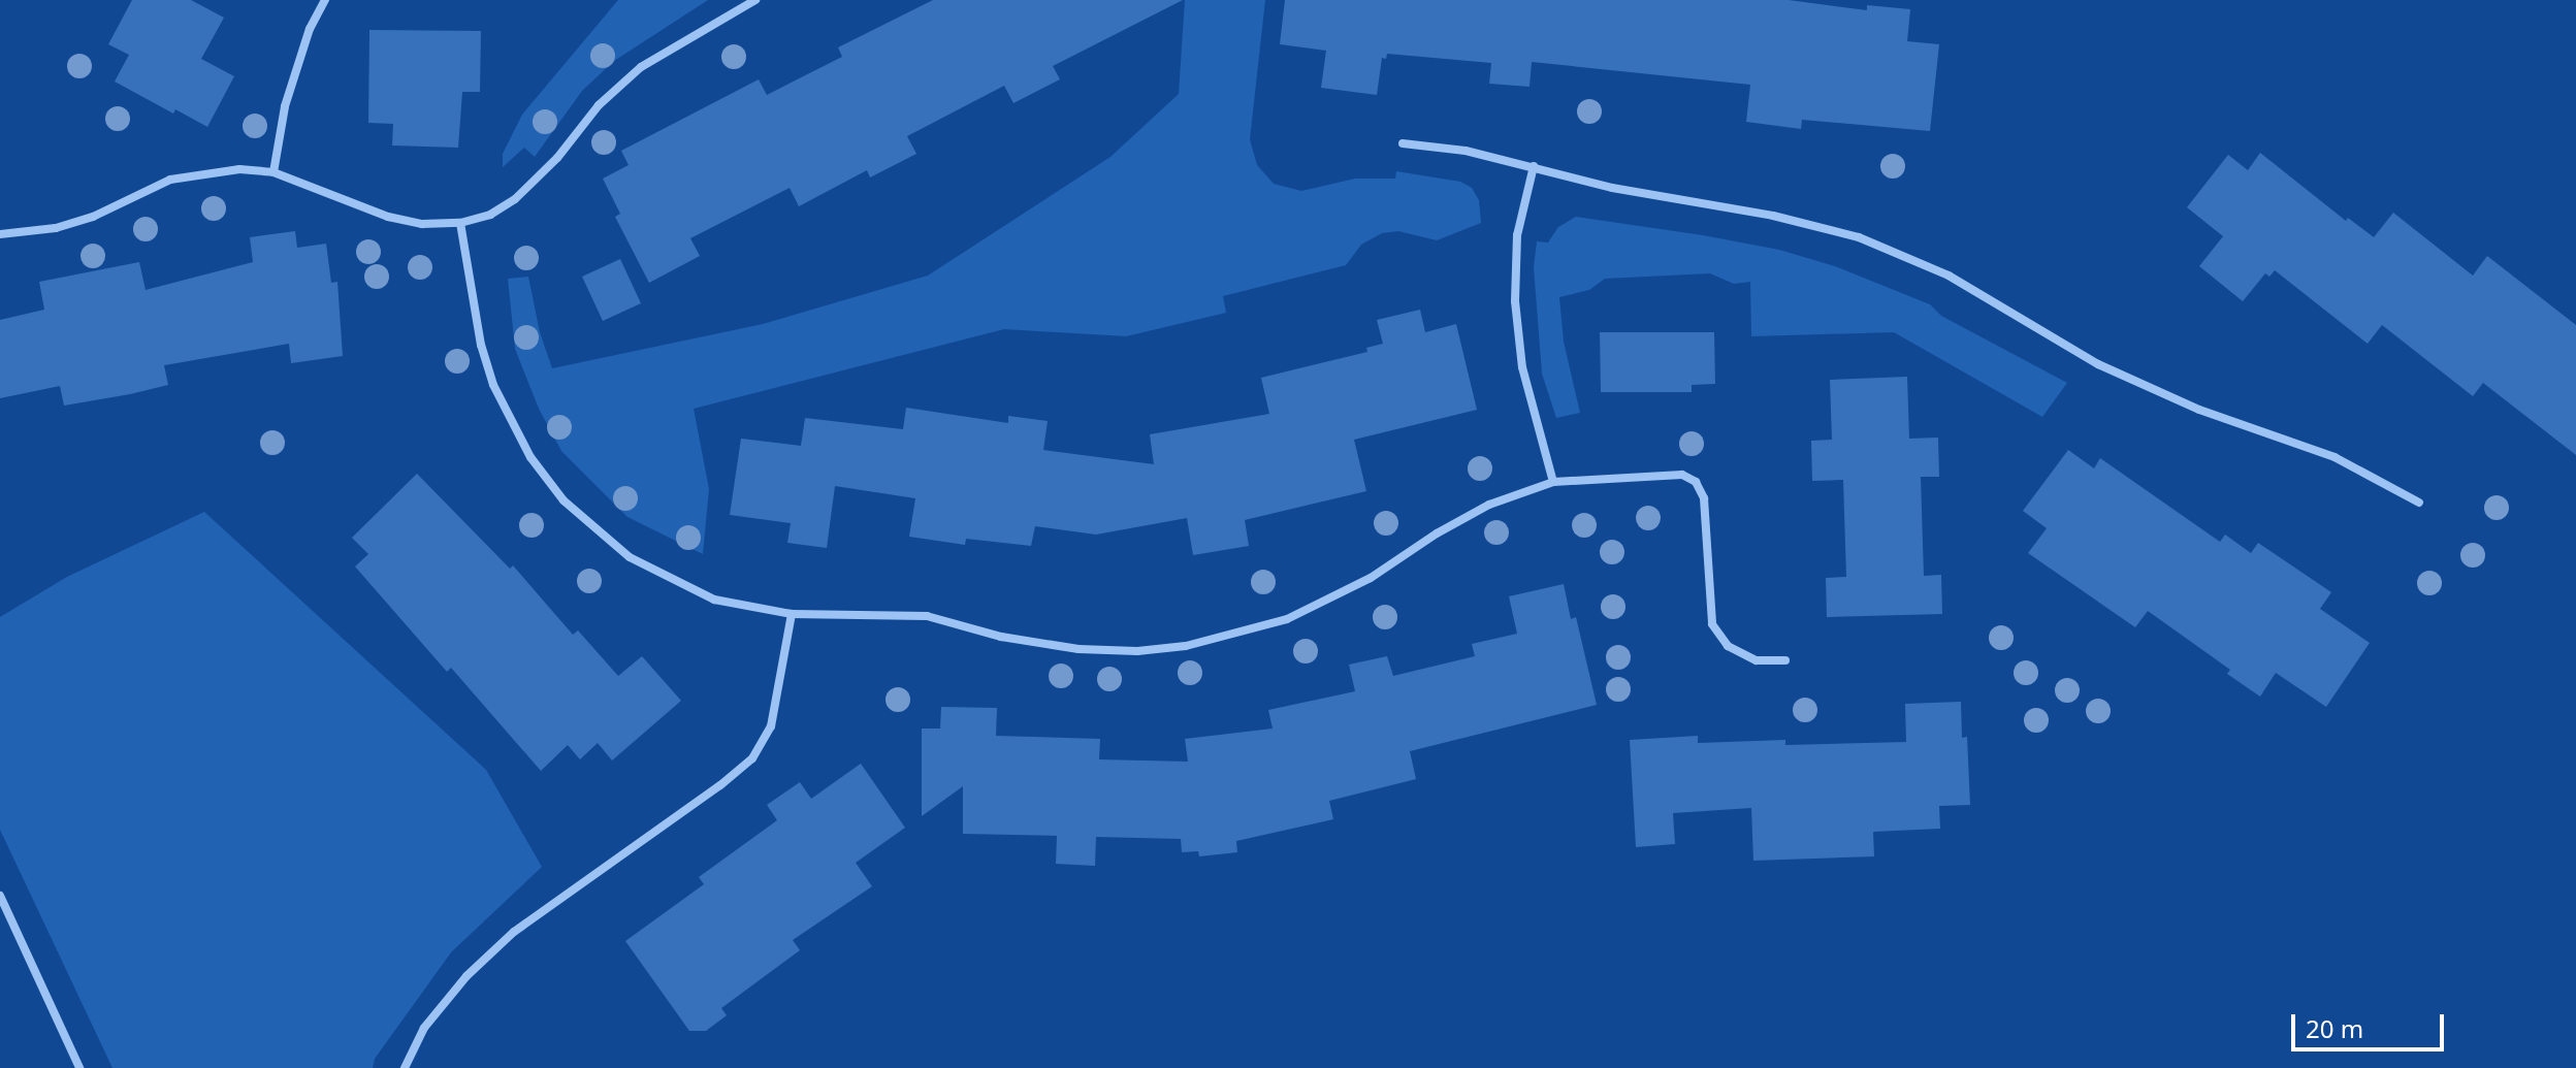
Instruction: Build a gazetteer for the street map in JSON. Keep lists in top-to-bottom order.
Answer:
{
  "scale_bar": "20 m"
}
